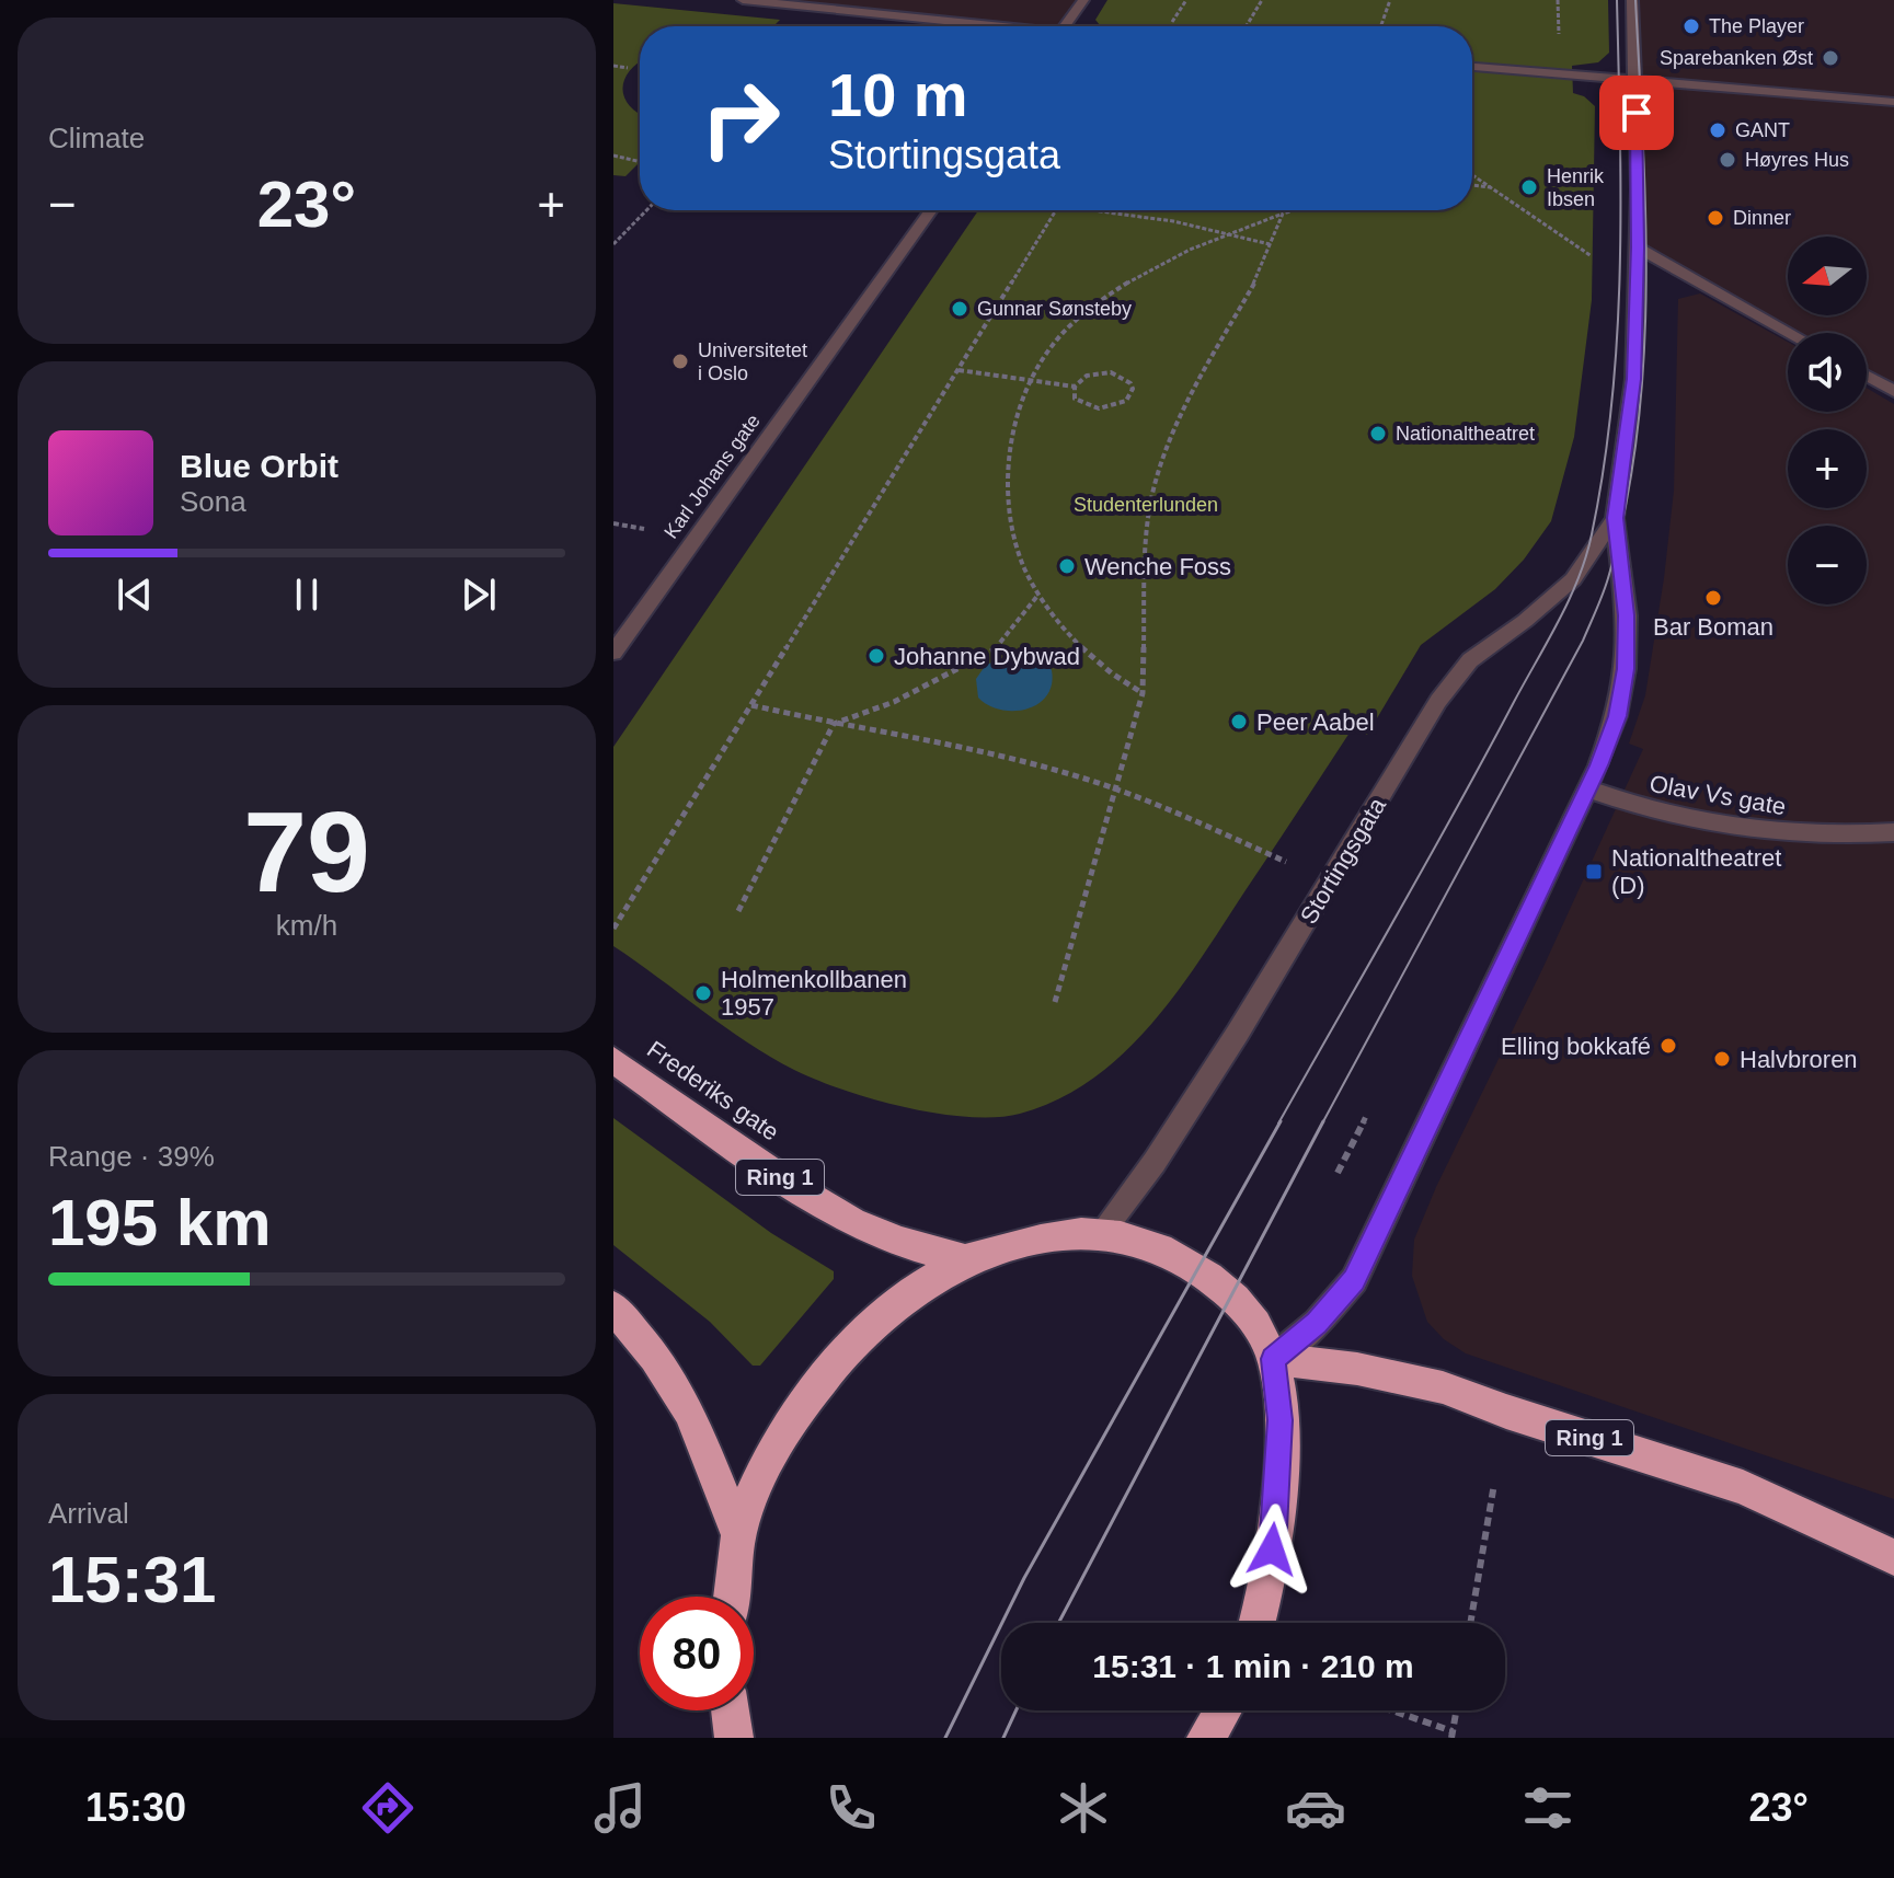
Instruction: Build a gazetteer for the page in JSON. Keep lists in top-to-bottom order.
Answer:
{
  "streets": {
    "highway": ["Frederiks gate", "Ring 1"],
    "street": ["Karl Johans gate", "Olav Vs gate", "Stortingsgata"]
  },
  "crossings": [
    ["Olav Vs gate", "Stortingsgata"],
    ["Stortingsgata", "Ring 1"]
  ],
  "parks": ["Studenterlunden"],
  "places": {
    "other": [
      "The Player",
      "Sparebanken Øst",
      "GANT",
      "Høyres Hus",
      "Henrik Ibsen",
      "Dinner",
      "Gunnar Sønsteby",
      "Universitetet i Oslo",
      "Nationaltheatret",
      "Wenche Foss",
      "Bar Boman",
      "Johanne Dybwad",
      "Peer Aabel",
      "Holmenkollbanen 1957",
      "Elling bokkafé",
      "Halvbroren"
    ],
    "transit": ["Nationaltheatret (D)"]
  },
  "north": "left",
  "page": {
    "tile": [
      "Climate",
      ["79", "km/h"],
      ["Range · 39%", "195 km"],
      ["Arrival", "15:31"]
    ],
    "turn": ["10 m", "Stortingsgata"],
    "heat": ["−", "23°", "+"],
    "map_buttons": ["+", "−"],
    "song": ["Blue Orbit", "Sona"],
    "limit": "80",
    "trip": "15:31 · 1 min · 210 m",
    "tabs": ["15:30", "23°"]
  }
}
